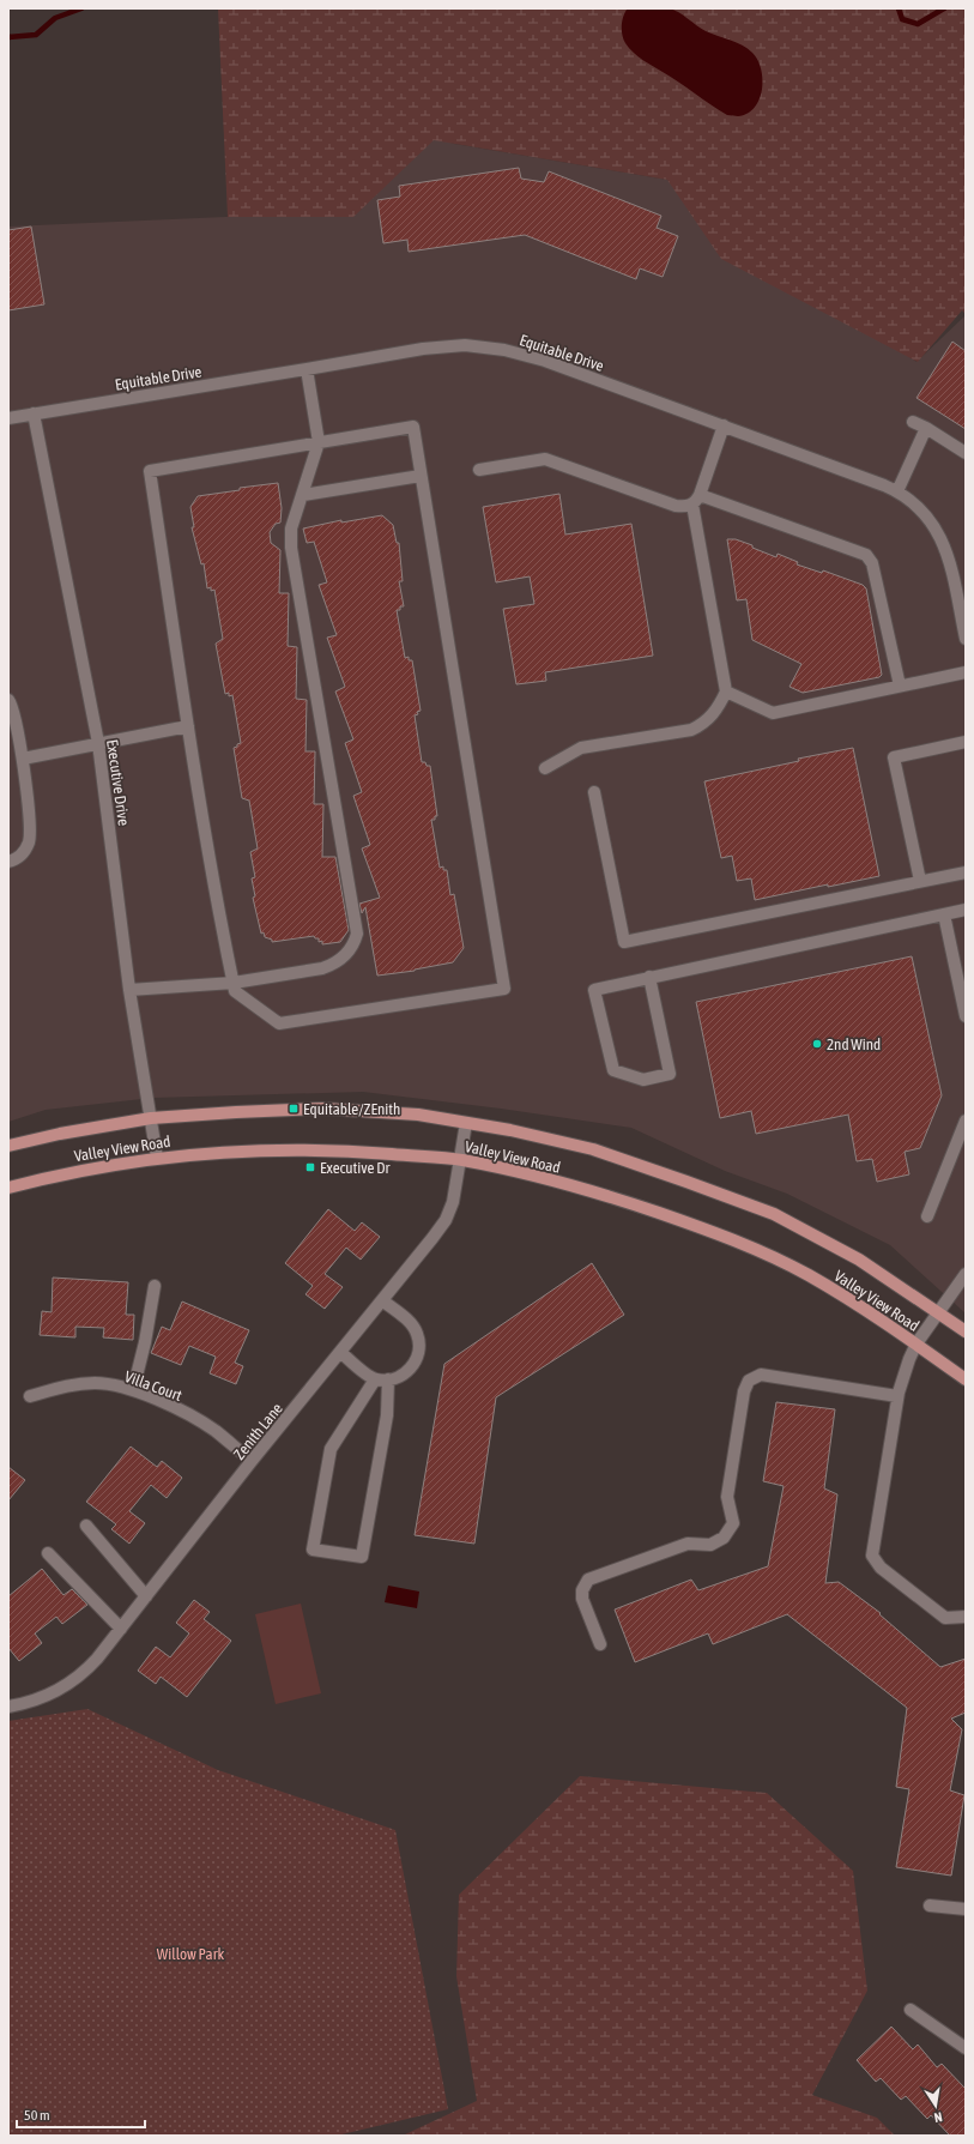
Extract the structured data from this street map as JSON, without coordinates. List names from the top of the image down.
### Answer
{
  "streets": {
    "main road": ["Valley View Road"],
    "street": [
      "Equitable Drive",
      "Executive Drive",
      "Villa Court",
      "Zenith Lane"
    ]
  },
  "crossings": [
    ["Equitable Drive", "Executive Drive"],
    ["Executive Drive", "Valley View Road"],
    ["Valley View Road", "Zenith Lane"],
    ["Villa Court", "Zenith Lane"]
  ],
  "parks": ["Willow Park"],
  "places": {
    "other": ["2nd Wind"],
    "transit": ["Equitable/ZEnith", "Executive Dr"]
  },
  "scale_bar": "50 m",
  "north": "bottom"
}
